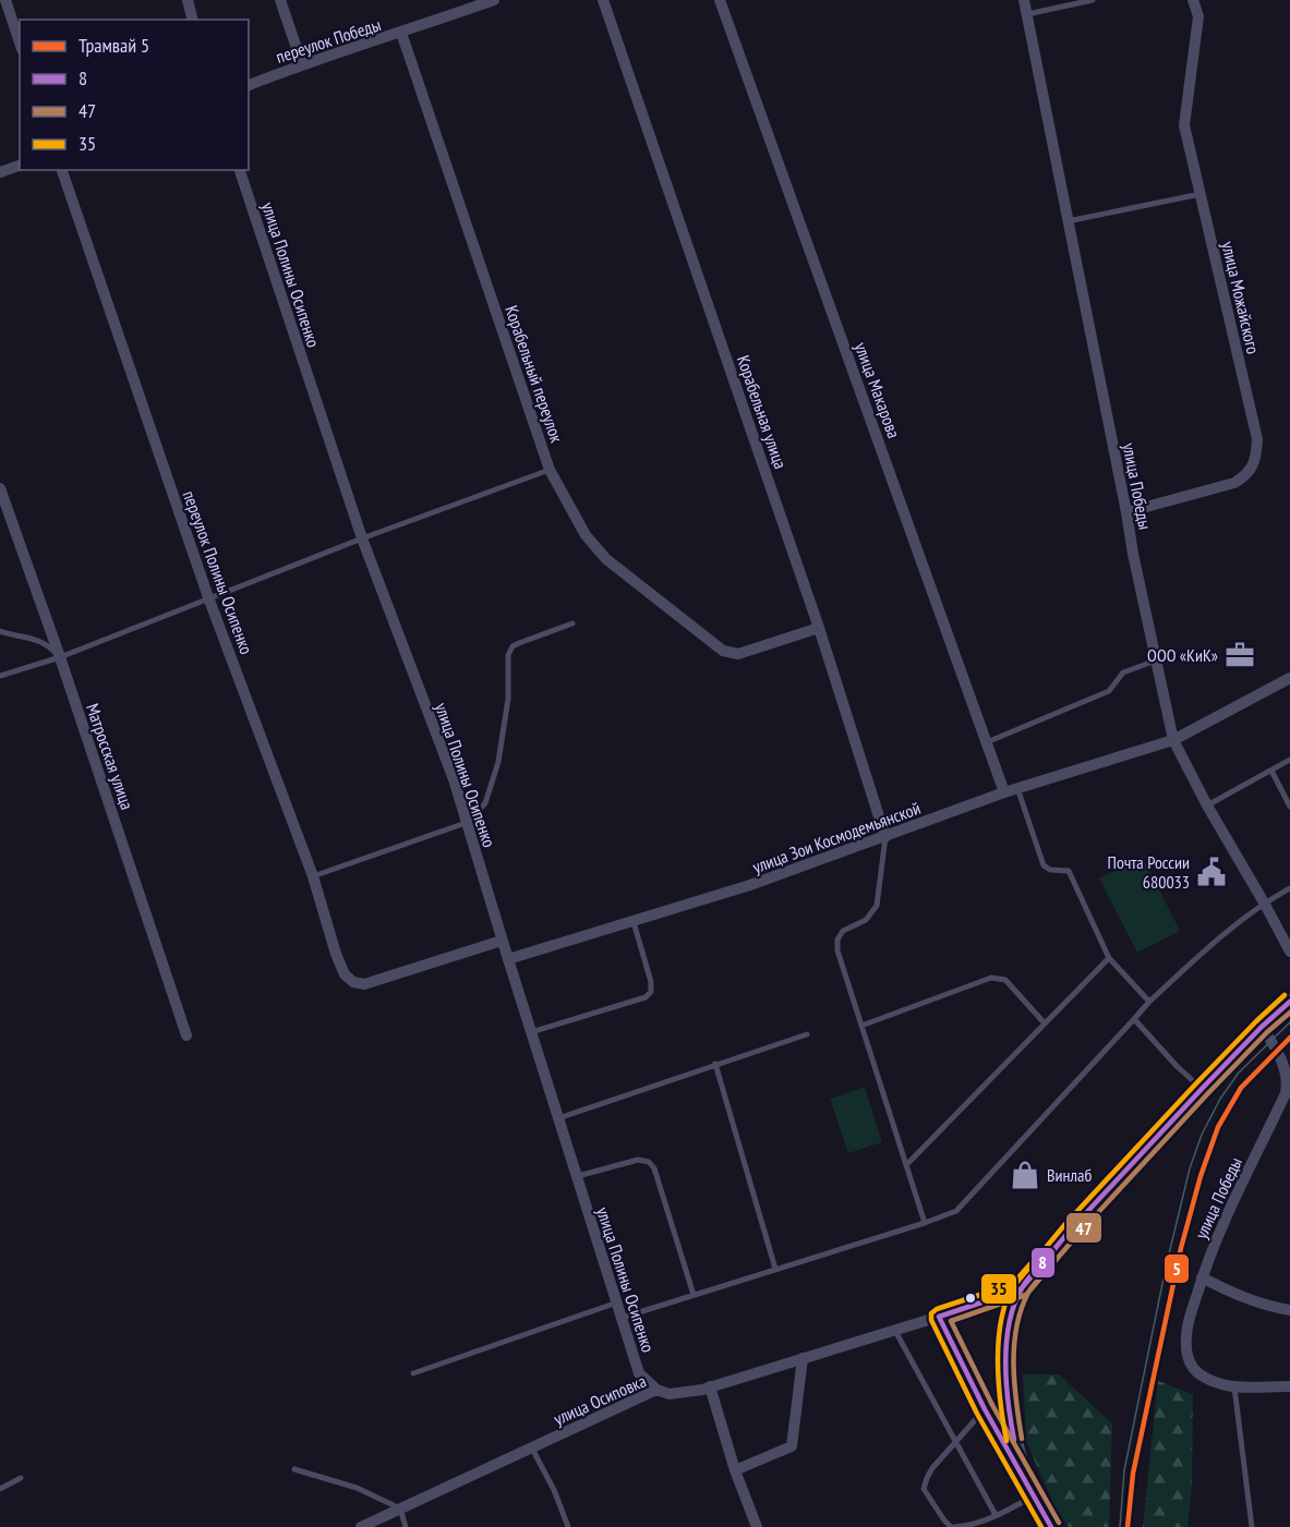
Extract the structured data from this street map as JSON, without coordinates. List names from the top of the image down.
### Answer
{
  "streets": {
    "street": [
      "переулок Победы",
      "улица Полины Осипенко",
      "улица Можайского",
      "Корабельный переулок",
      "улица Макарова",
      "Корабельная улица",
      "улица Победы",
      "переулок Полины Осипенко",
      "Матросская улица",
      "улица Зои Космодемьянской",
      "улица Осиповка"
    ]
  },
  "crossings": [
    ["переулок Победы", "Корабельный переулок"],
    ["улица Полины Осипенко", "переулок Полины Осипенко"],
    ["улица Полины Осипенко", "улица Зои Космодемьянской"],
    ["улица Полины Осипенко", "улица Осиповка"],
    ["улица Можайского", "улица Победы"],
    ["Корабельный переулок", "Корабельная улица"],
    ["улица Макарова", "улица Зои Космодемьянской"],
    ["Корабельная улица", "улица Зои Космодемьянской"],
    ["улица Победы", "улица Зои Космодемьянской"]
  ],
  "places": {
    "office": ["ООО «КиК»"],
    "public building": ["Почта России 680033"],
    "shop": ["Винлаб"]
  },
  "lines": [
    "transit line 35",
    "transit line 8",
    "transit line 47",
    "tram line 5"
  ],
  "legend": [
    "Трамвай 5",
    "8",
    "47",
    "35"
  ]
}
